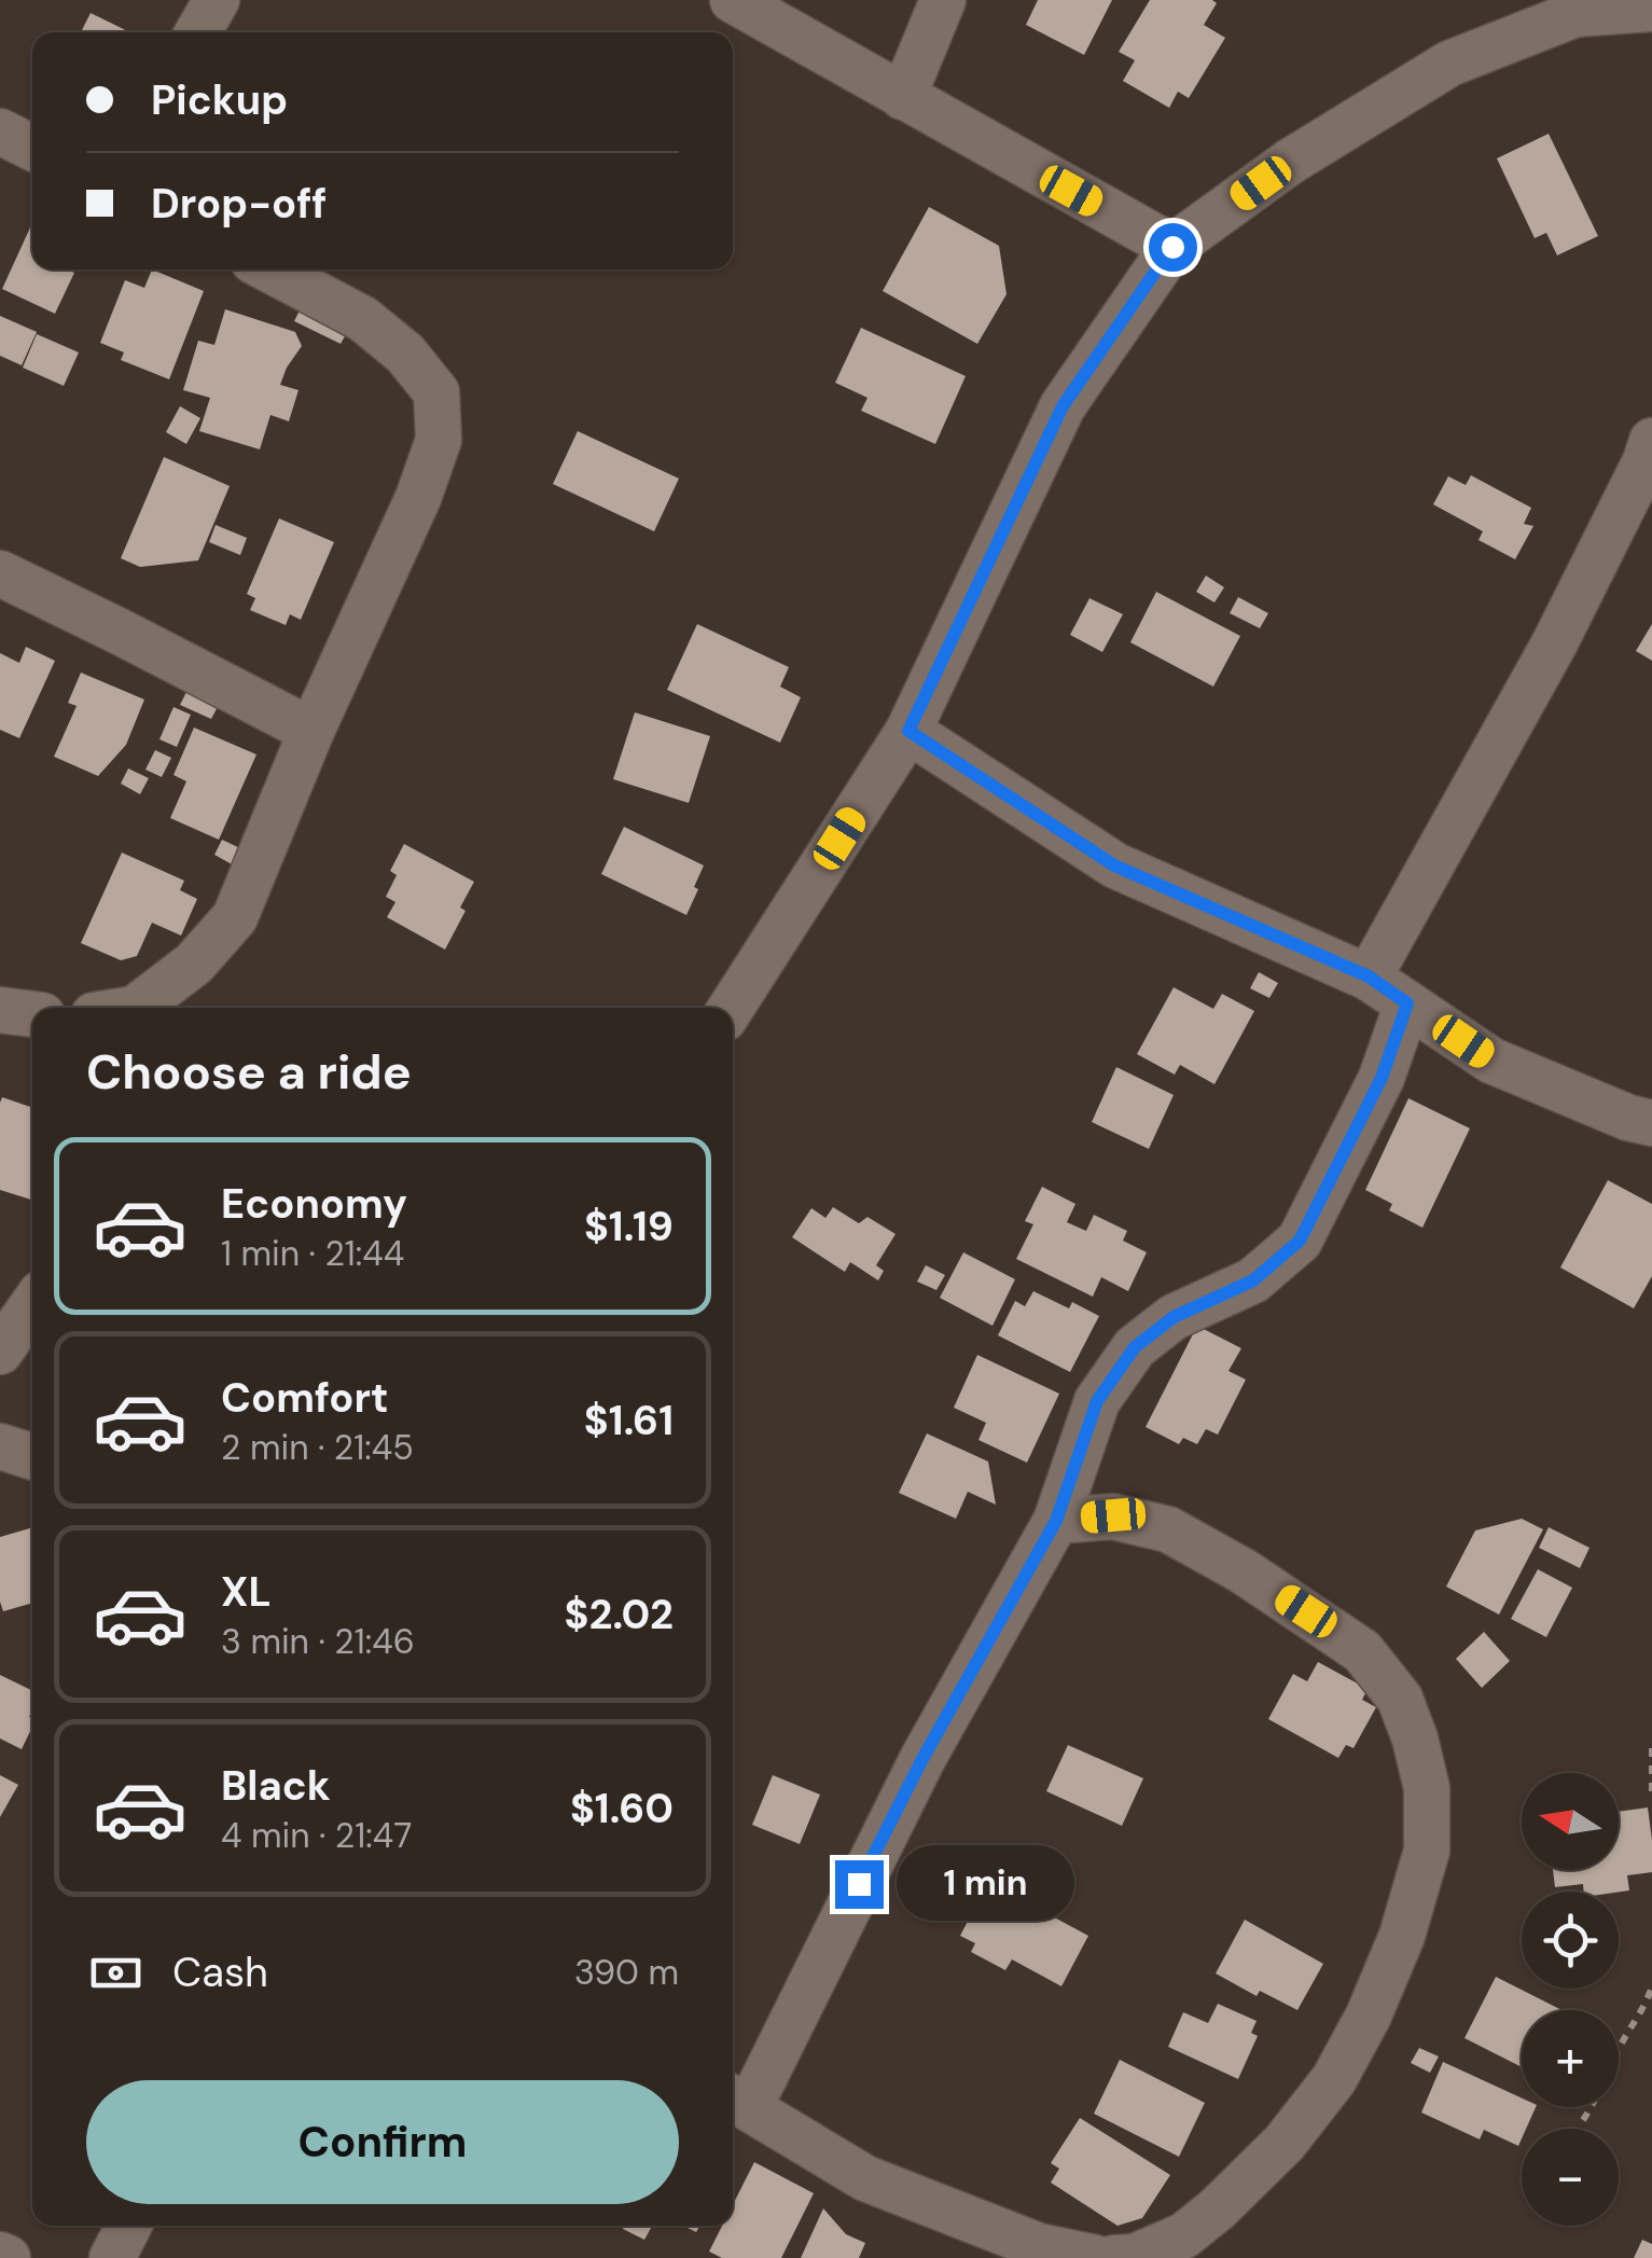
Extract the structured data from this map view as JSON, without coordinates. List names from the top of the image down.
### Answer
{
  "north": "left",
  "page": {
    "banner": ["Pickup", "Drop-off"],
    "heading": "Choose a ride",
    "list": [
      {
        "name": "Economy",
        "note": "1 min · 21:44",
        "value": "$1.19"
      },
      {
        "name": "Comfort",
        "note": "2 min · 21:45",
        "value": "$1.61"
      },
      {
        "name": "XL",
        "note": "3 min · 21:46",
        "value": "$2.02"
      },
      {
        "name": "Black",
        "note": "4 min · 21:47",
        "value": "$1.60"
      }
    ],
    "map_buttons": ["+", "−"],
    "bubble": "1 min",
    "pay": ["Cash", "390 m"],
    "buttons": "Confirm"
  }
}
